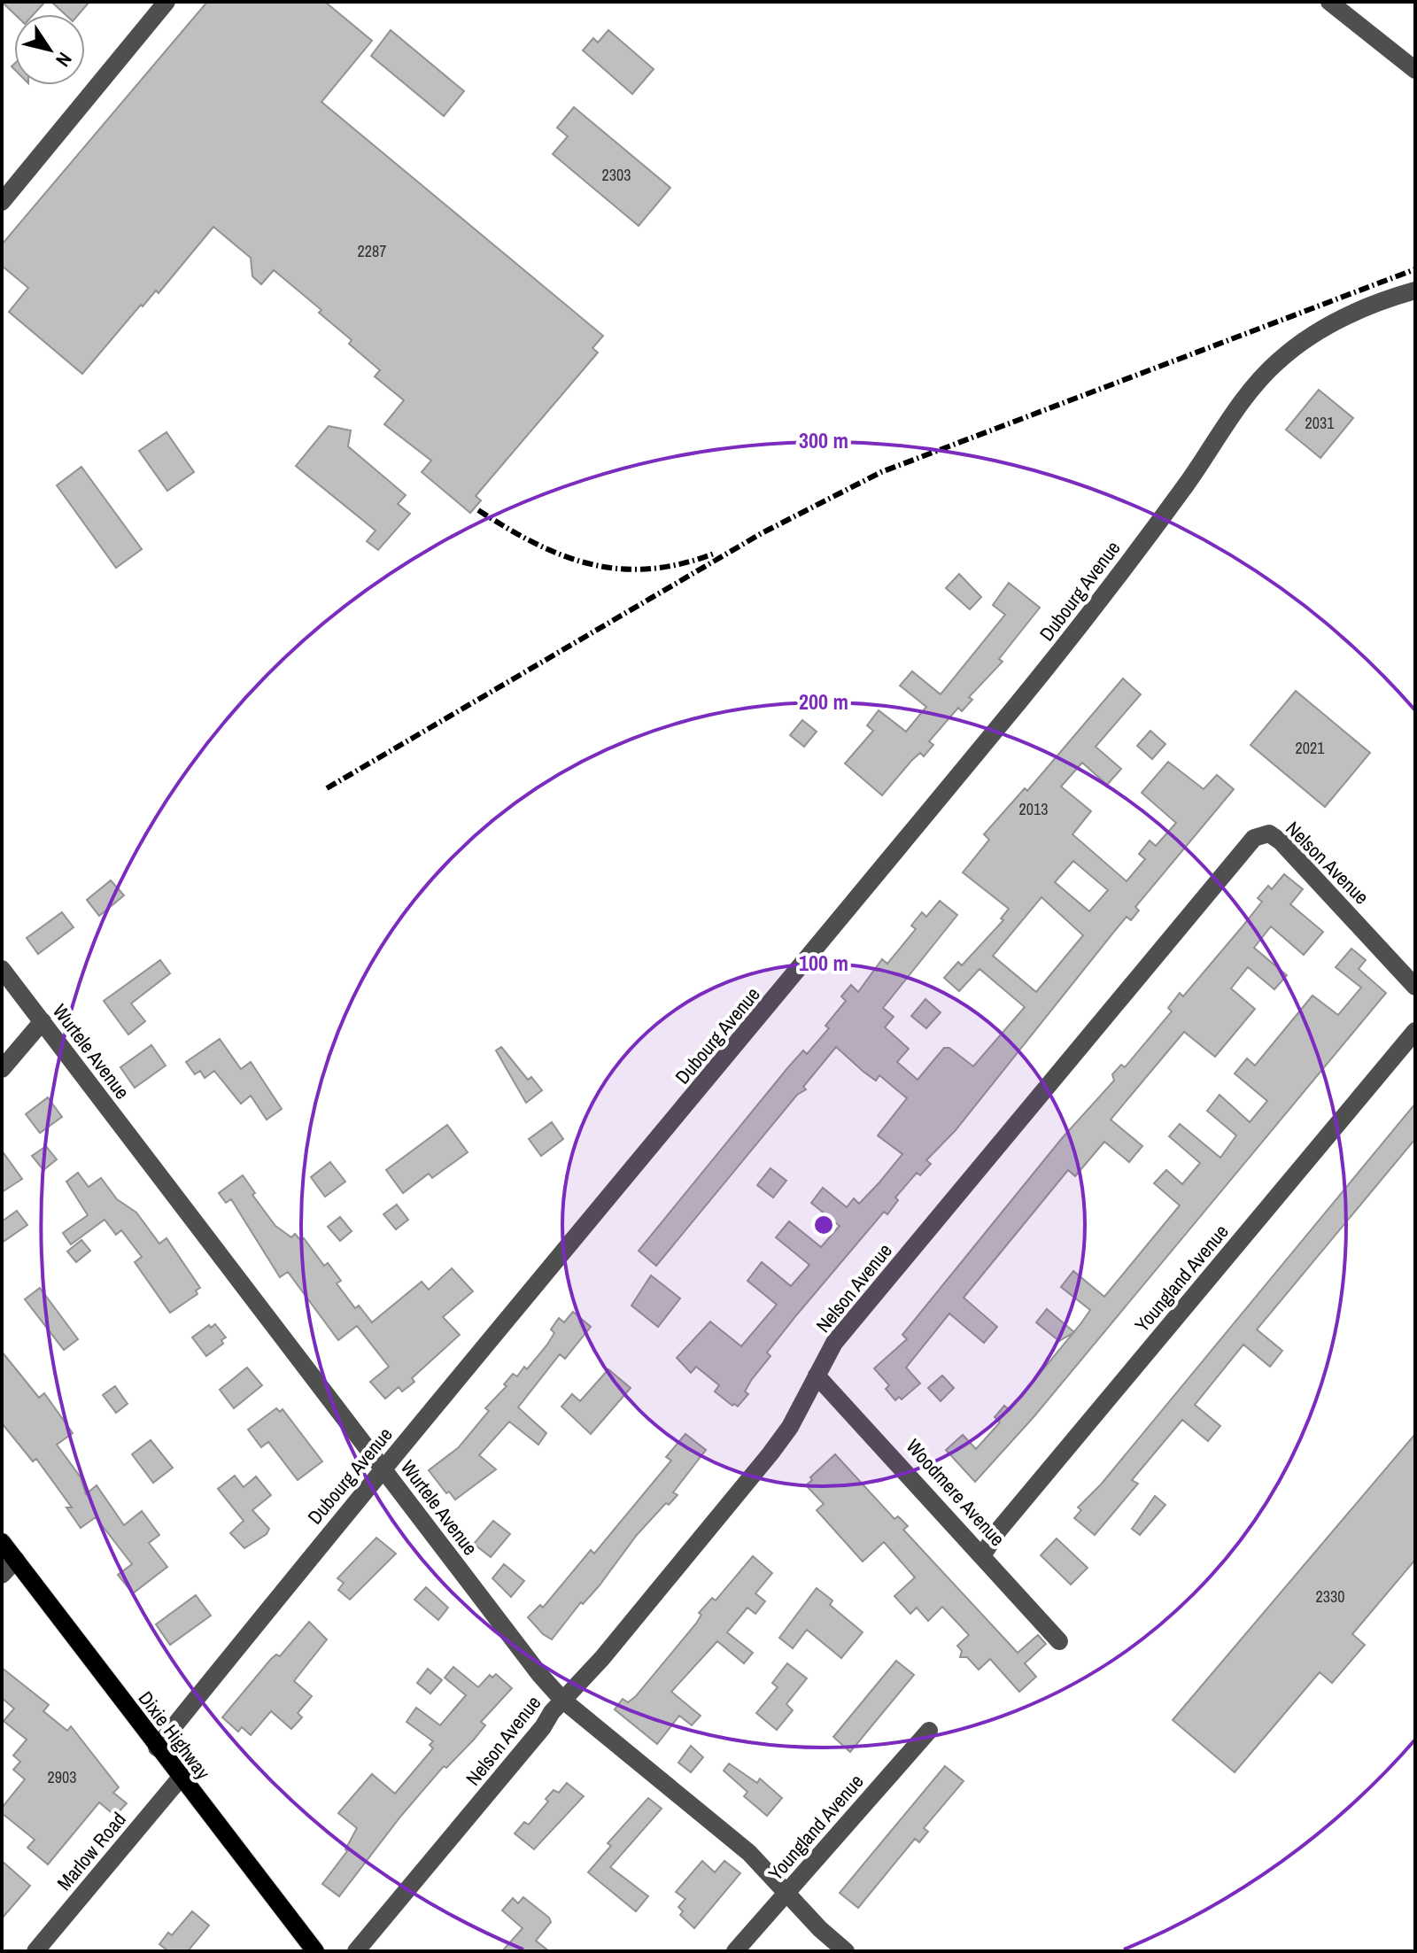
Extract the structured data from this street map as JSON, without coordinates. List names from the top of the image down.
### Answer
{
  "streets": {
    "main road": ["Dixie Highway"],
    "street": [
      "Dubourg Avenue",
      "Nelson Avenue",
      "Wurtele Avenue",
      "Youngland Avenue",
      "Woodmere Avenue",
      "Marlow Road"
    ]
  },
  "crossings": [
    ["Dubourg Avenue", "Wurtele Avenue"],
    ["Dubourg Avenue", "Dixie Highway"],
    ["Nelson Avenue", "Wurtele Avenue"],
    ["Nelson Avenue", "Woodmere Avenue"],
    ["Wurtele Avenue", "Youngland Avenue"],
    ["Youngland Avenue", "Woodmere Avenue"],
    ["Dixie Highway", "Marlow Road"]
  ],
  "house_numbers": [
    "2303",
    "2287",
    "2031",
    "2021",
    "2013",
    "2330",
    "2903"
  ],
  "north": "bottom right",
  "rings": ["300 m", "200 m", "100 m"]
}
